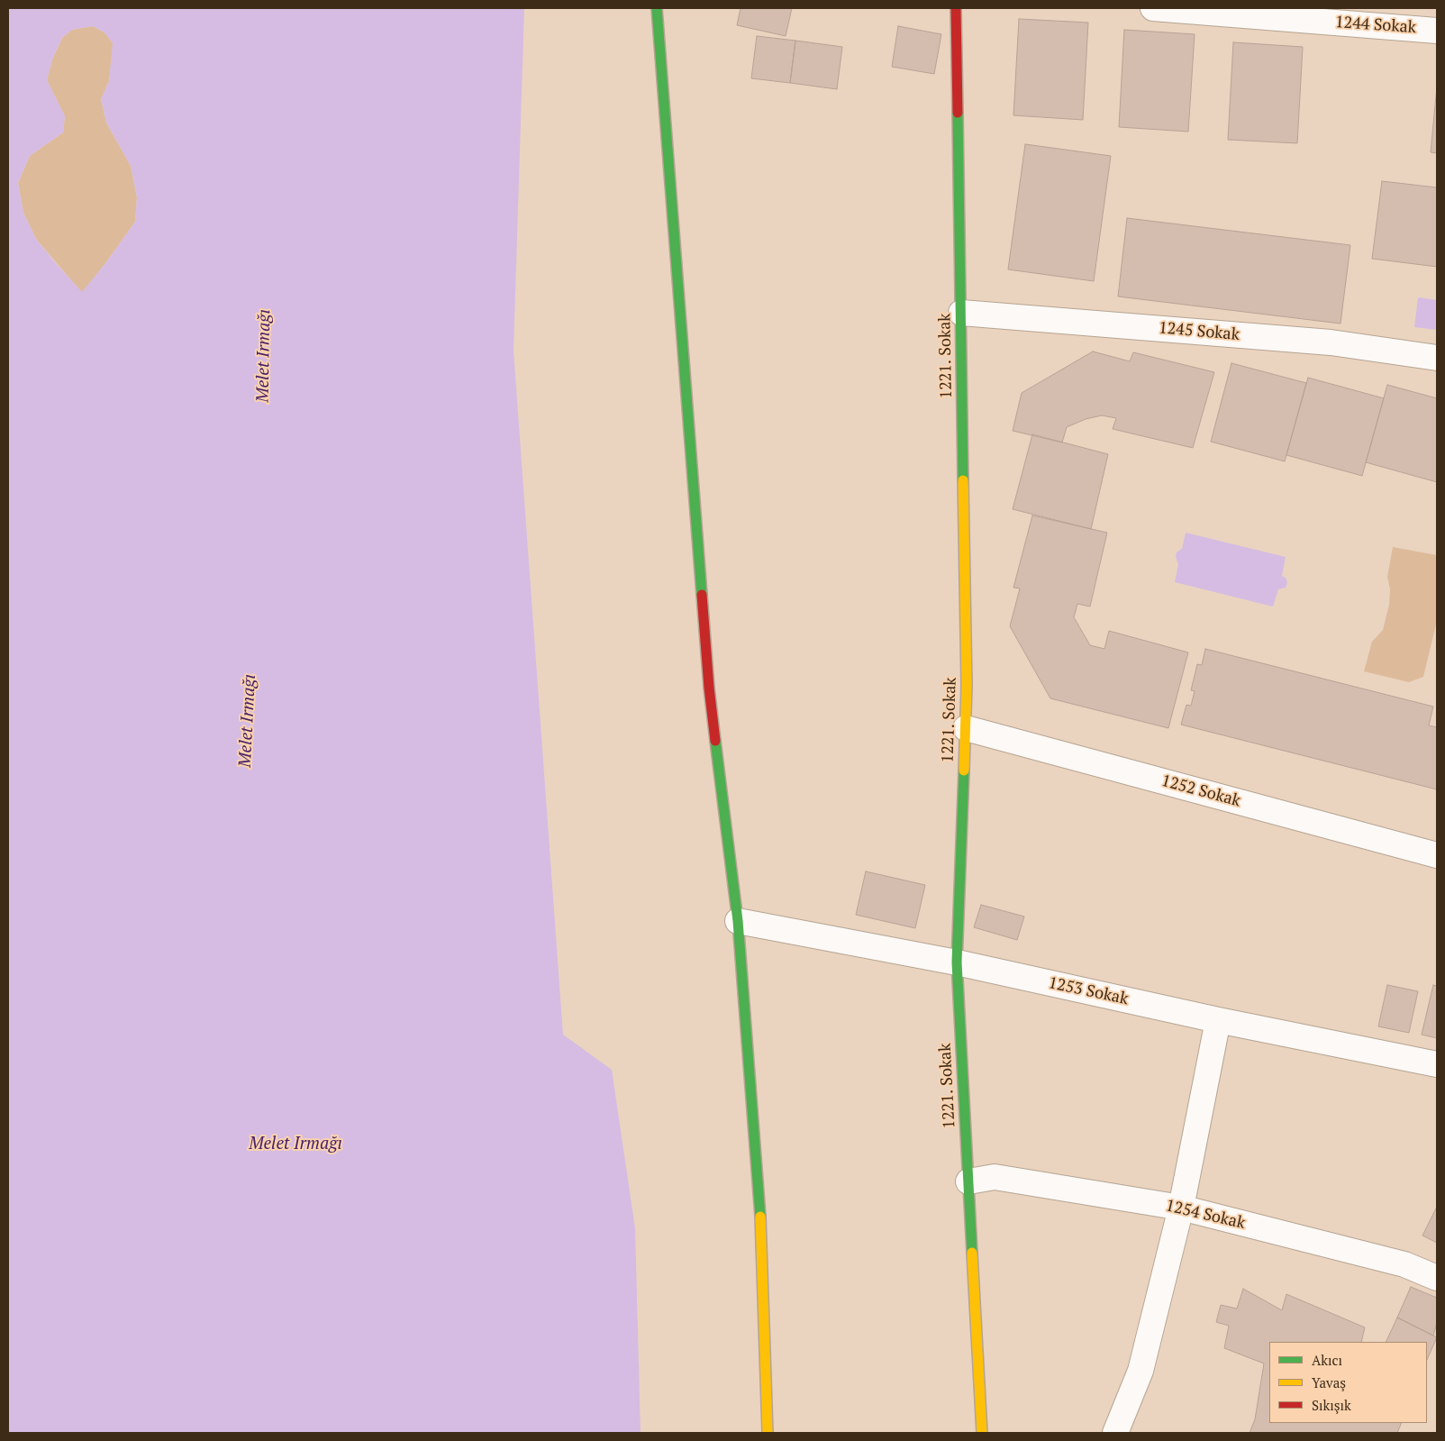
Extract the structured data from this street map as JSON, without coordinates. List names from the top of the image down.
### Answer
{
  "streets": {
    "street": [
      "1244 Sokak",
      "1245 Sokak",
      "1221. Sokak",
      "1252 Sokak",
      "1253 Sokak",
      "1254 Sokak"
    ]
  },
  "crossings": [
    ["1245 Sokak", "1221. Sokak"],
    ["1221. Sokak", "1252 Sokak"],
    ["1221. Sokak", "1253 Sokak"],
    ["1221. Sokak", "1254 Sokak"]
  ],
  "water": ["Melet Irmağı"],
  "legend": ["Akıcı", "Yavaş", "Sıkışık"]
}
